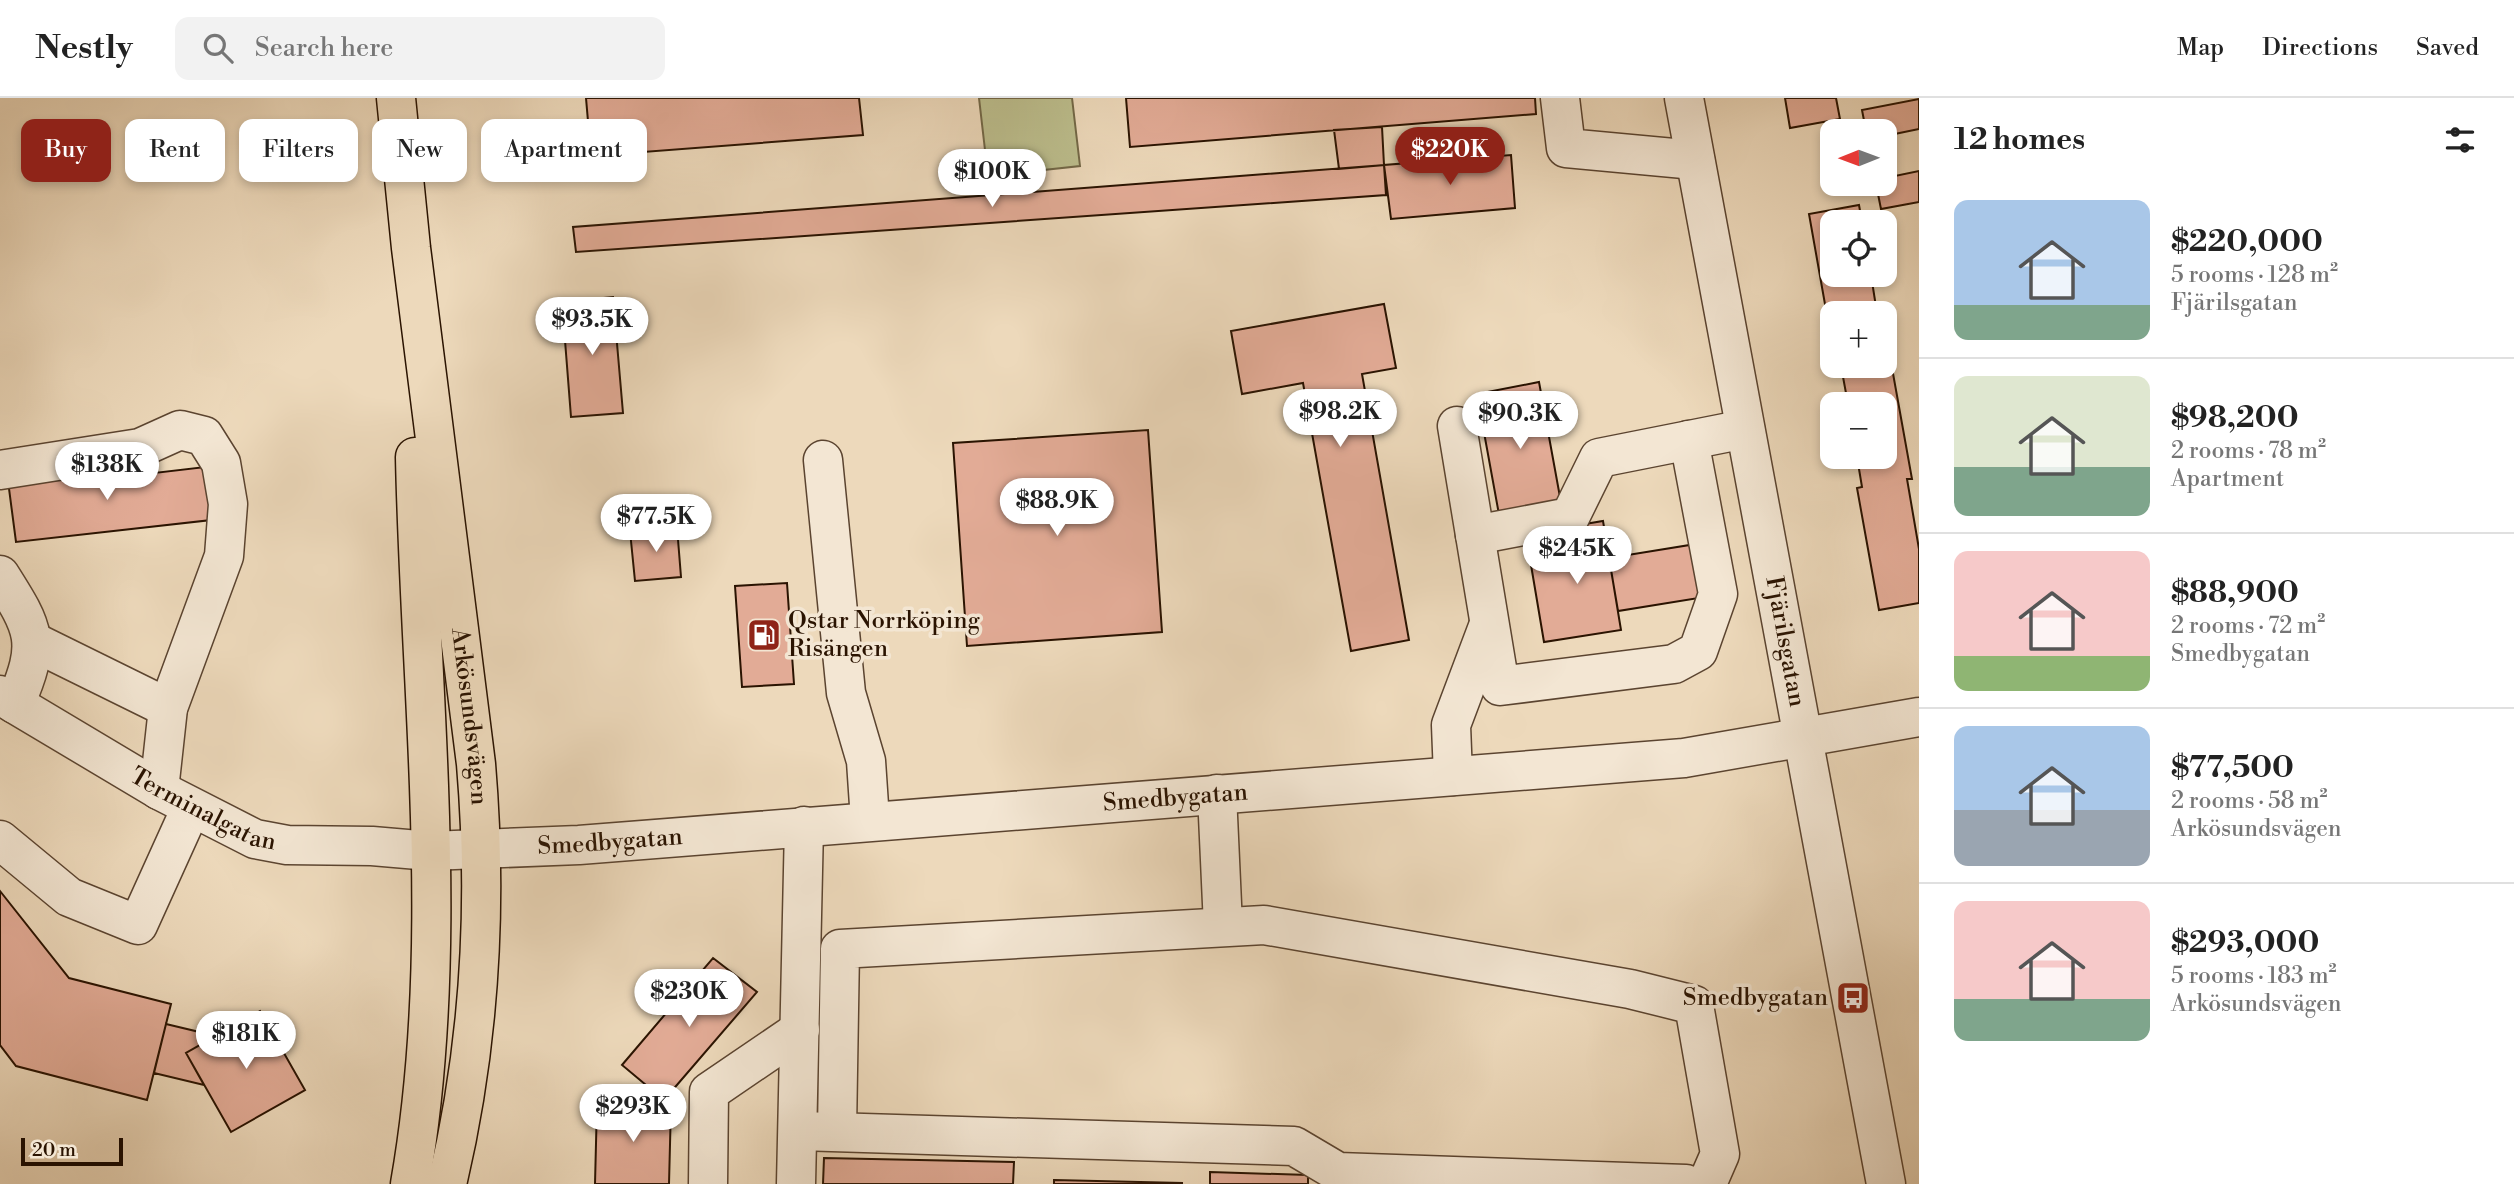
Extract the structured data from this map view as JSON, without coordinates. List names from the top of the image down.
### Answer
{
  "streets": {
    "main road": ["Arkösundsvägen"],
    "street": ["Fjärilsgatan", "Smedbygatan", "Terminalgatan"]
  },
  "crossings": [
    ["Fjärilsgatan", "Smedbygatan"],
    ["Arkösundsvägen", "Smedbygatan"],
    ["Arkösundsvägen", "Terminalgatan"],
    ["Smedbygatan", "Terminalgatan"]
  ],
  "places": {
    "fuel station": ["Qstar Norrköping Risängen"],
    "bus stop": ["Smedbygatan"]
  },
  "scale_bar": "20 m",
  "north": "left",
  "page": {
    "header": "Nestly",
    "search": "Search here",
    "nav": ["Map", "Directions", "Saved"],
    "heading": "12 homes",
    "map_buttons": ["+", "−"],
    "chip": [
      "Buy",
      "Rent",
      "Filters",
      "New",
      "Apartment"
    ],
    "price": [
      "$220K",
      "$100K",
      "$93.5K",
      "$98.2K",
      "$90.3K",
      "$138K",
      "$88.9K",
      "$77.5K",
      "$245K",
      "$230K",
      "$181K",
      "$293K"
    ],
    "list": [
      {
        "name": "$220,000",
        "note": "5 rooms · 128 m² · Fjärilsgatan"
      },
      {
        "name": "$98,200",
        "note": "2 rooms · 78 m² · Apartment"
      },
      {
        "name": "$88,900",
        "note": "2 rooms · 72 m² · Smedbygatan"
      },
      {
        "name": "$77,500",
        "note": "2 rooms · 58 m² · Arkösundsvägen"
      },
      {
        "name": "$293,000",
        "note": "5 rooms · 183 m² · Arkösundsvägen"
      }
    ],
    "scale": "20 m"
  }
}
